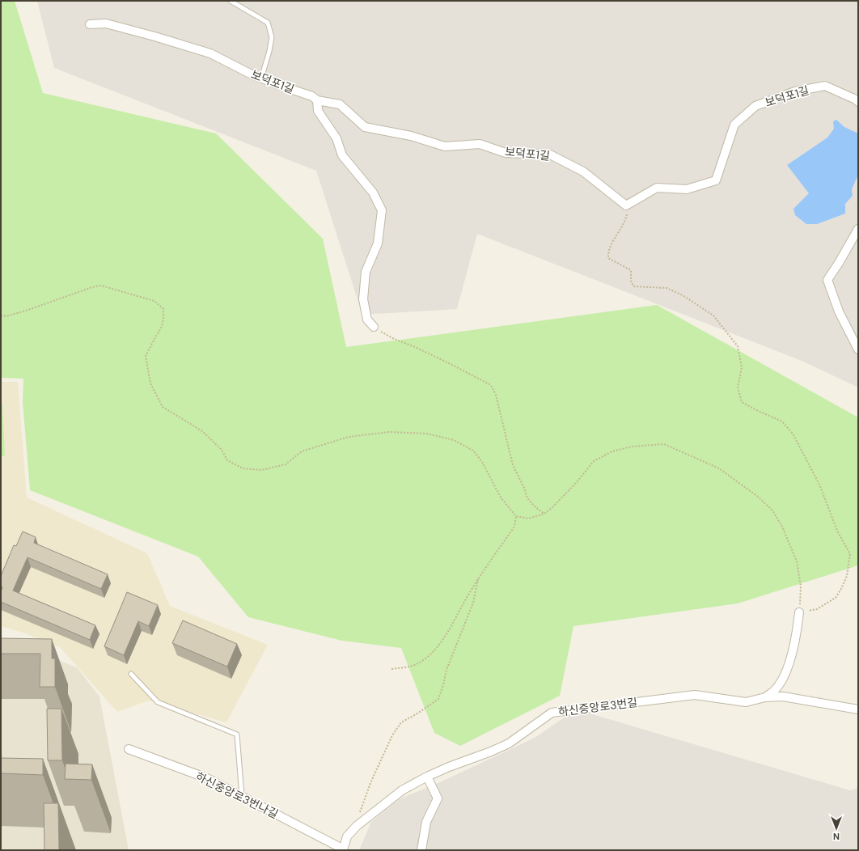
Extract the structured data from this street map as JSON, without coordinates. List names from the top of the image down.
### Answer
{
  "streets": {
    "street": ["보덕포1길", "하신중앙로3번길", "하신중앙로3번나길"]
  },
  "crossings": [
    ["하신중앙로3번길", "하신중앙로3번나길"]
  ],
  "north": "bottom"
}
